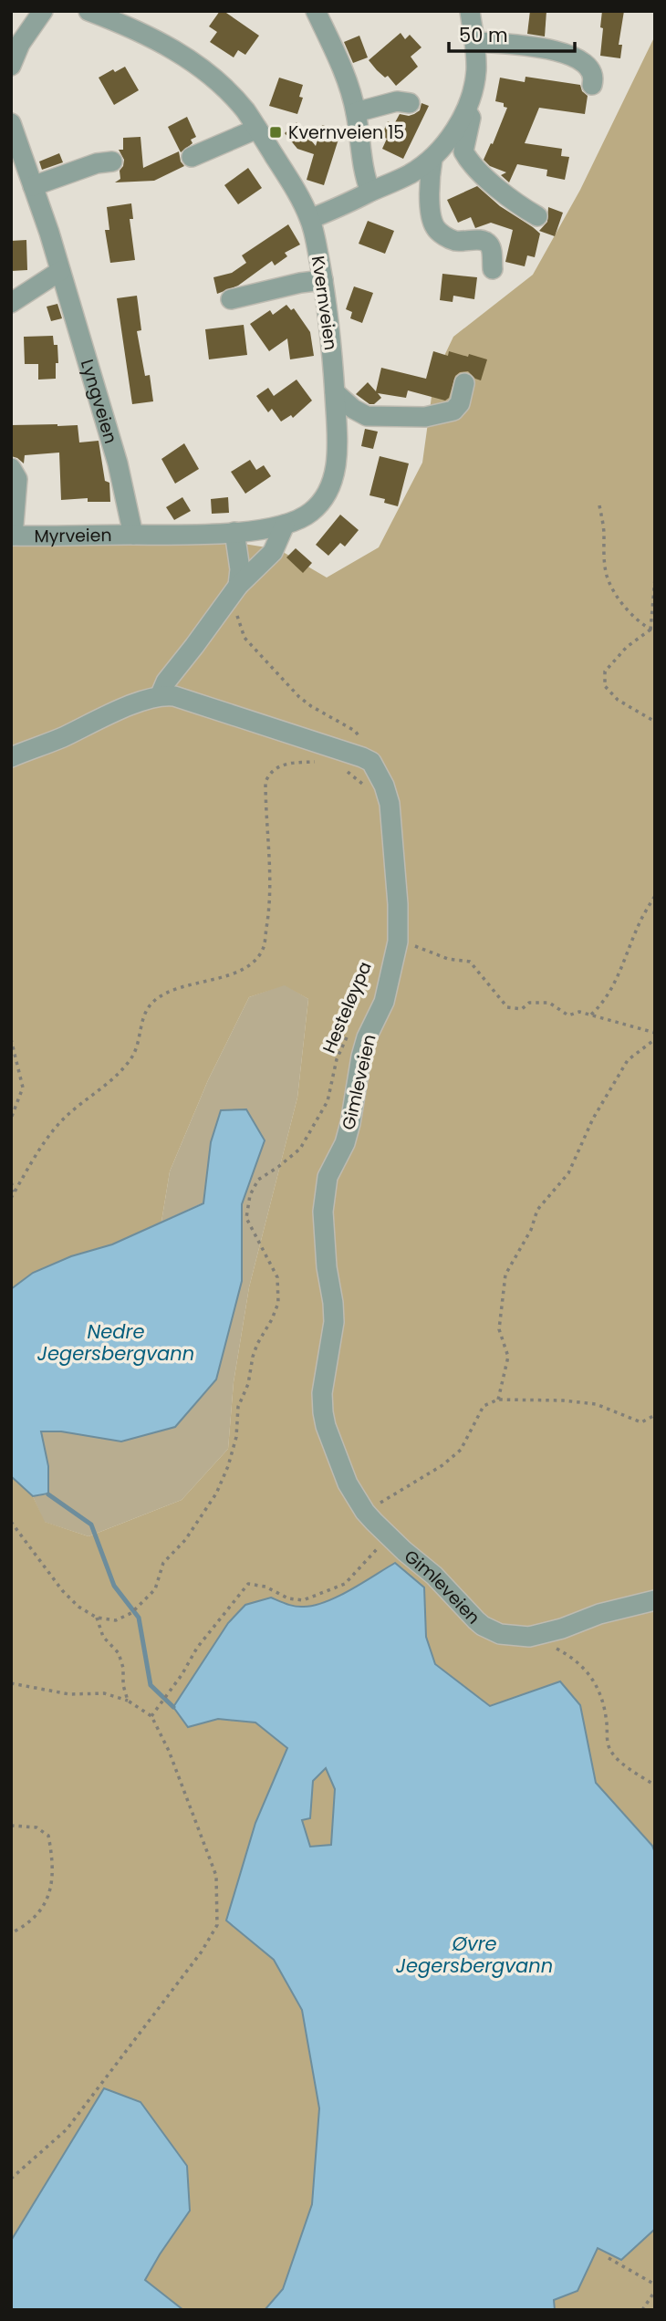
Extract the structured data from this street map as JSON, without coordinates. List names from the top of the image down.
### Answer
{
  "streets": {
    "street": [
      "Kvernveien",
      "Lyngveien",
      "Myrveien",
      "Gimleveien"
    ],
    "path": ["Hesteløypa"]
  },
  "crossings": [
    ["Kvernveien", "Lyngveien"],
    ["Kvernveien", "Myrveien"],
    ["Lyngveien", "Myrveien"]
  ],
  "water": ["Nedre Jegersbergvann", "Øvre Jegersbergvann"],
  "places": {
    "transit": ["Kvernveien 15"]
  },
  "scale_bar": "50 m"
}
